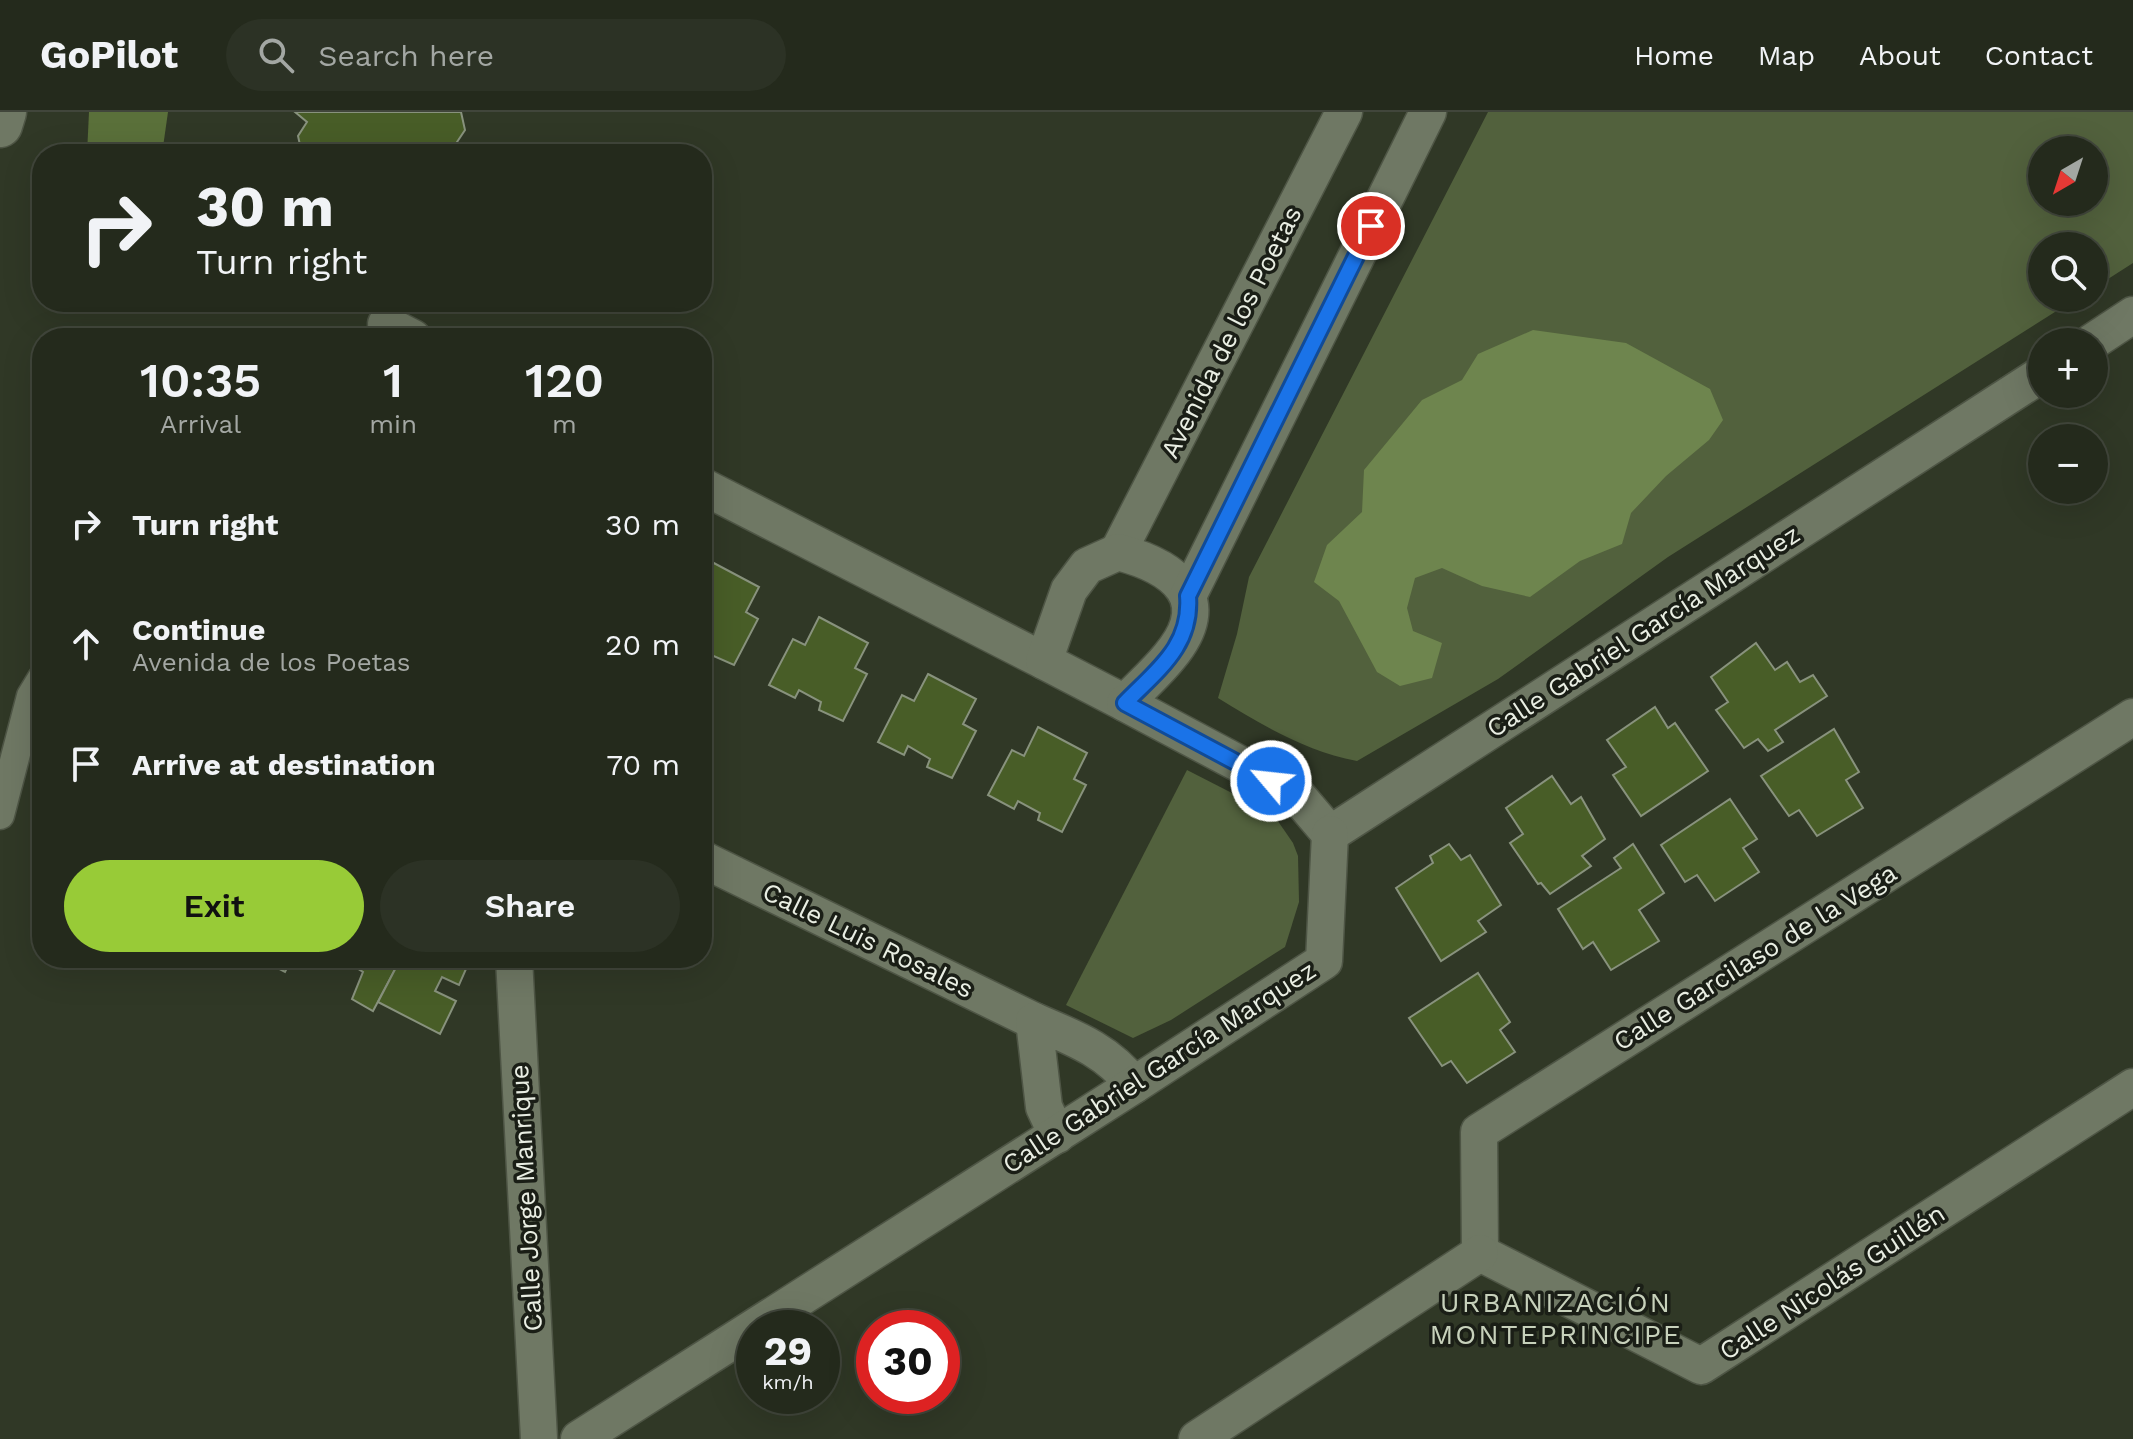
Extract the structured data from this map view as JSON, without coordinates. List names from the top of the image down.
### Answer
{
  "streets": {
    "street": [
      "Avenida de los Poetas",
      "Calle Gabriel García Marquez",
      "Calle Luis Rosales",
      "Calle Garcilaso de la Vega",
      "Calle Jorge Manrique",
      "Calle Nicolás Guillén"
    ]
  },
  "crossings": [
    ["Calle Gabriel García Marquez", "Calle Luis Rosales"],
    ["Calle Garcilaso de la Vega", "Calle Nicolás Guillén"]
  ],
  "districts": ["URBANIZACIÓN MONTEPRINCIPE"],
  "north": "bottom left",
  "page": {
    "header": "GoPilot",
    "search": "Search here",
    "nav": [
      "Home",
      "Map",
      "About",
      "Contact"
    ],
    "map_buttons": ["+", "−"],
    "turn": ["30 m", "Turn right"],
    "eta": [
      "10:35",
      "Arrival",
      "1",
      "min",
      "120",
      "m"
    ],
    "list": [
      {
        "name": "Turn right",
        "value": "30 m"
      },
      {
        "name": "Continue",
        "note": "Avenida de los Poetas",
        "value": "20 m"
      },
      {
        "name": "Arrive at destination",
        "value": "70 m"
      }
    ],
    "buttons": ["Exit", "Share"],
    "speed": "29 km/h",
    "limit": "30"
  }
}
